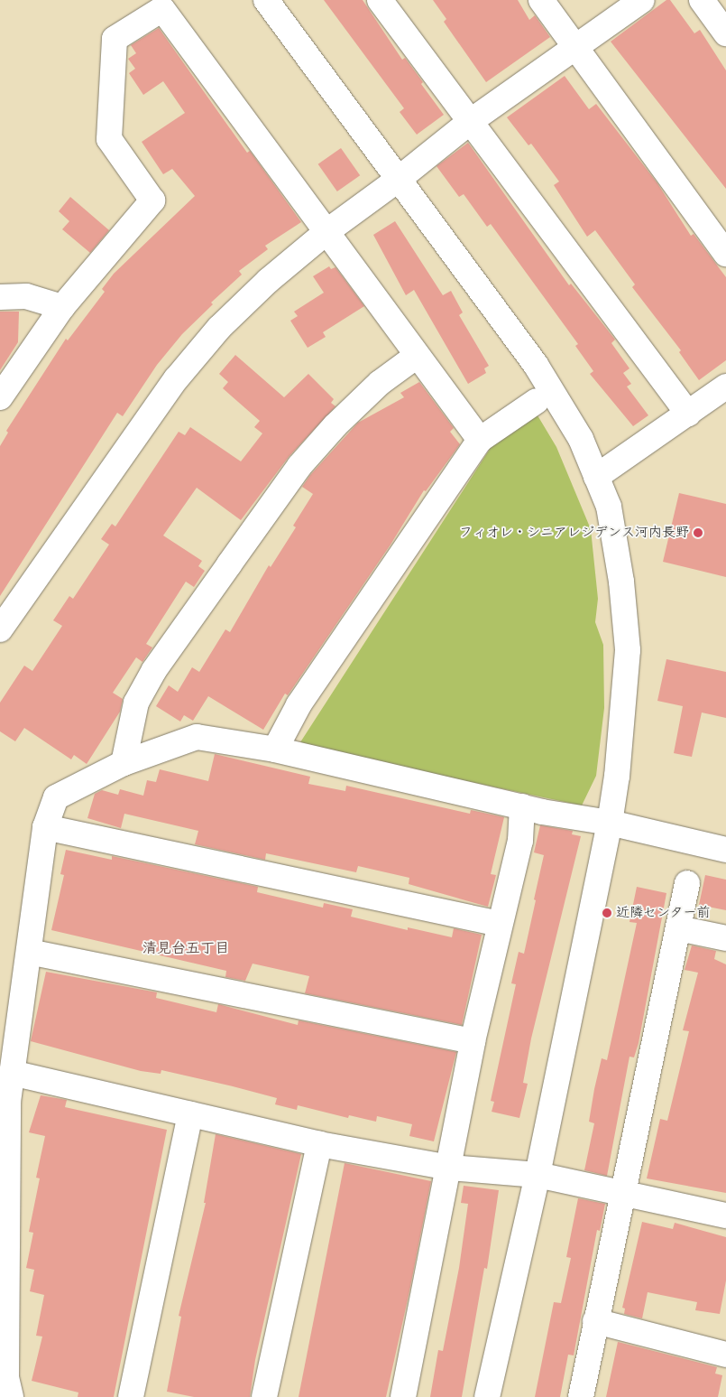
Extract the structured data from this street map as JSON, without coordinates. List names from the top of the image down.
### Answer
{
  "districts": ["清見台五丁目"],
  "places": ["フィオレ・シニアレジデンス河内長野", "近隣センター前"]
}
